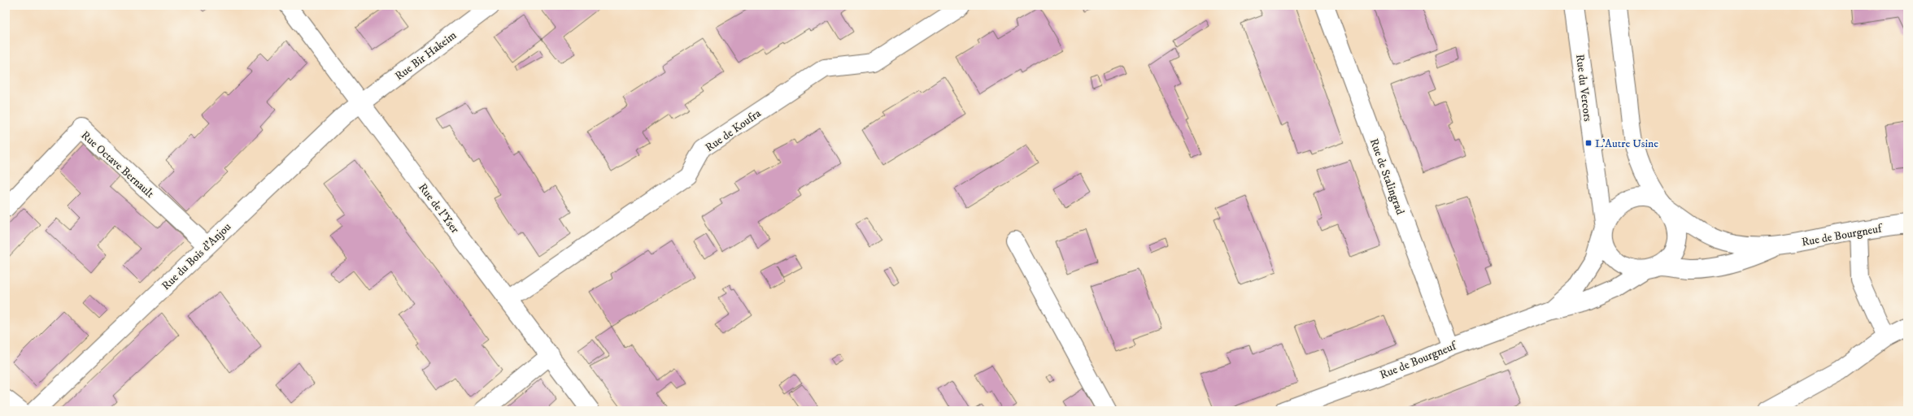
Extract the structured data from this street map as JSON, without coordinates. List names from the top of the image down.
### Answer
{
  "streets": {
    "street": [
      "Rue Bir Hakeim",
      "Rue du Vercors",
      "Rue de Koufra",
      "Rue Octave Bernault",
      "Rue de Stalingrad",
      "Rue de l’Yser",
      "Rue de Bourgneuf",
      "Rue du Bois d’Anjou"
    ]
  },
  "crossings": [
    ["Rue Bir Hakeim", "Rue de l’Yser"],
    ["Rue Bir Hakeim", "Rue du Bois d’Anjou"],
    ["Rue du Vercors", "Rue de Bourgneuf"],
    ["Rue de Koufra", "Rue de l’Yser"],
    ["Rue Octave Bernault", "Rue du Bois d’Anjou"],
    ["Rue de Stalingrad", "Rue de Bourgneuf"],
    ["Rue de l’Yser", "Rue du Bois d’Anjou"]
  ],
  "places": {
    "transit": ["L'Autre Usine"]
  }
}
